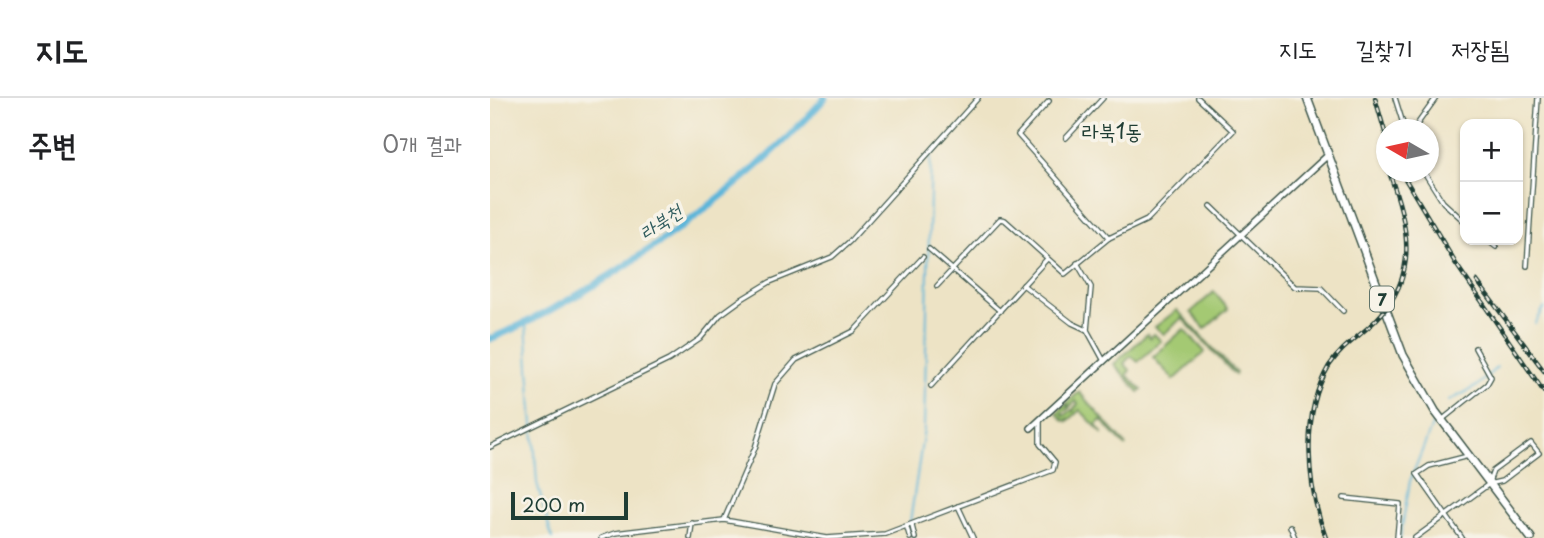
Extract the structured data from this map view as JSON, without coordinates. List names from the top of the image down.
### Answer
{
  "streets": {
    "highway": ["7"]
  },
  "districts": ["라북1동"],
  "water": ["라북천"],
  "scale_bar": "200 m",
  "north": "left",
  "page": {
    "header": "지도",
    "nav": ["지도", "길찾기", "저장됨"],
    "heading": ["주변", "0개 결과"],
    "map_buttons": ["+", "−"],
    "scale": "200 m"
  }
}
